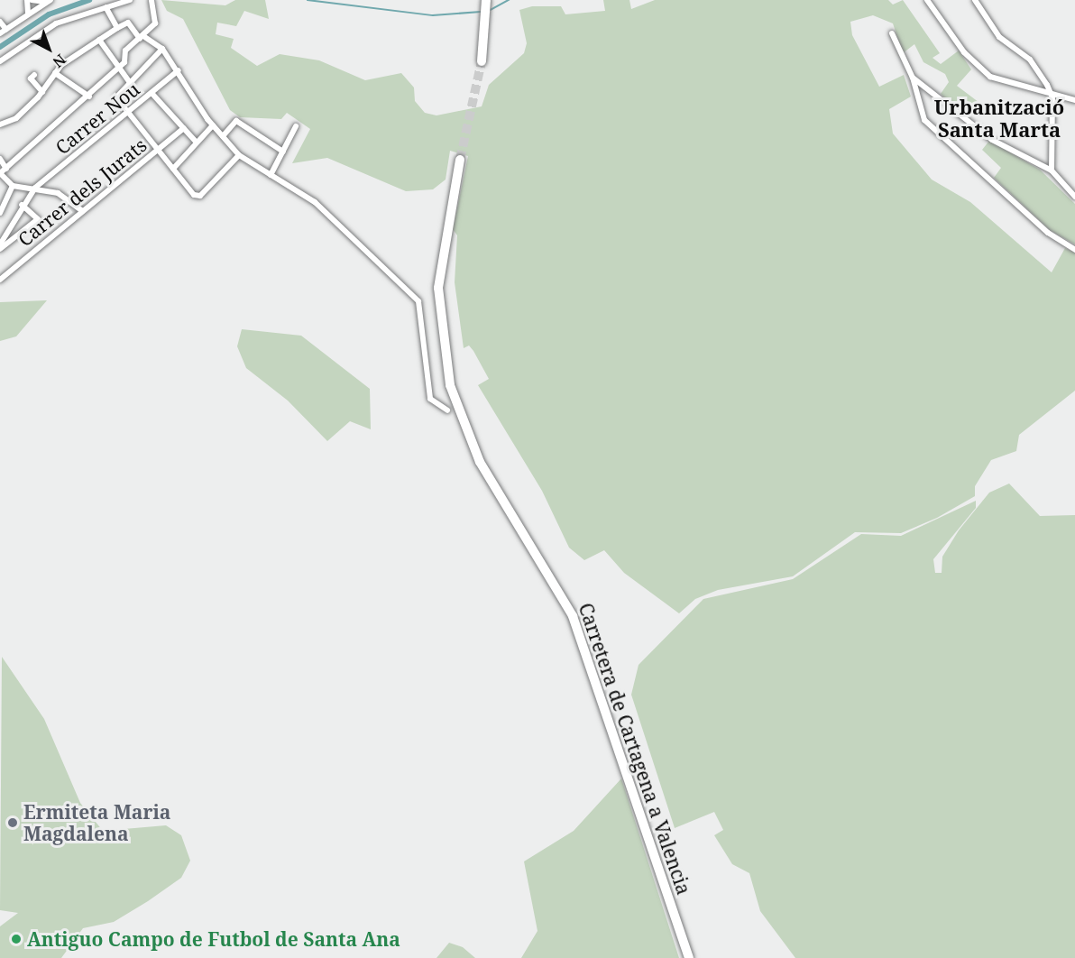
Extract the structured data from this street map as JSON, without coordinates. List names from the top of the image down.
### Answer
{
  "streets": {
    "highway": ["Carretera de Cartagena a Valencia"],
    "street": ["Carrer Nou", "Carrer dels Jurats"]
  },
  "districts": ["Urbanització Santa Marta"],
  "places": ["Ermiteta Maria Magdalena", "Antiguo Campo de Futbol de Santa Ana"],
  "north": "bottom right"
}
